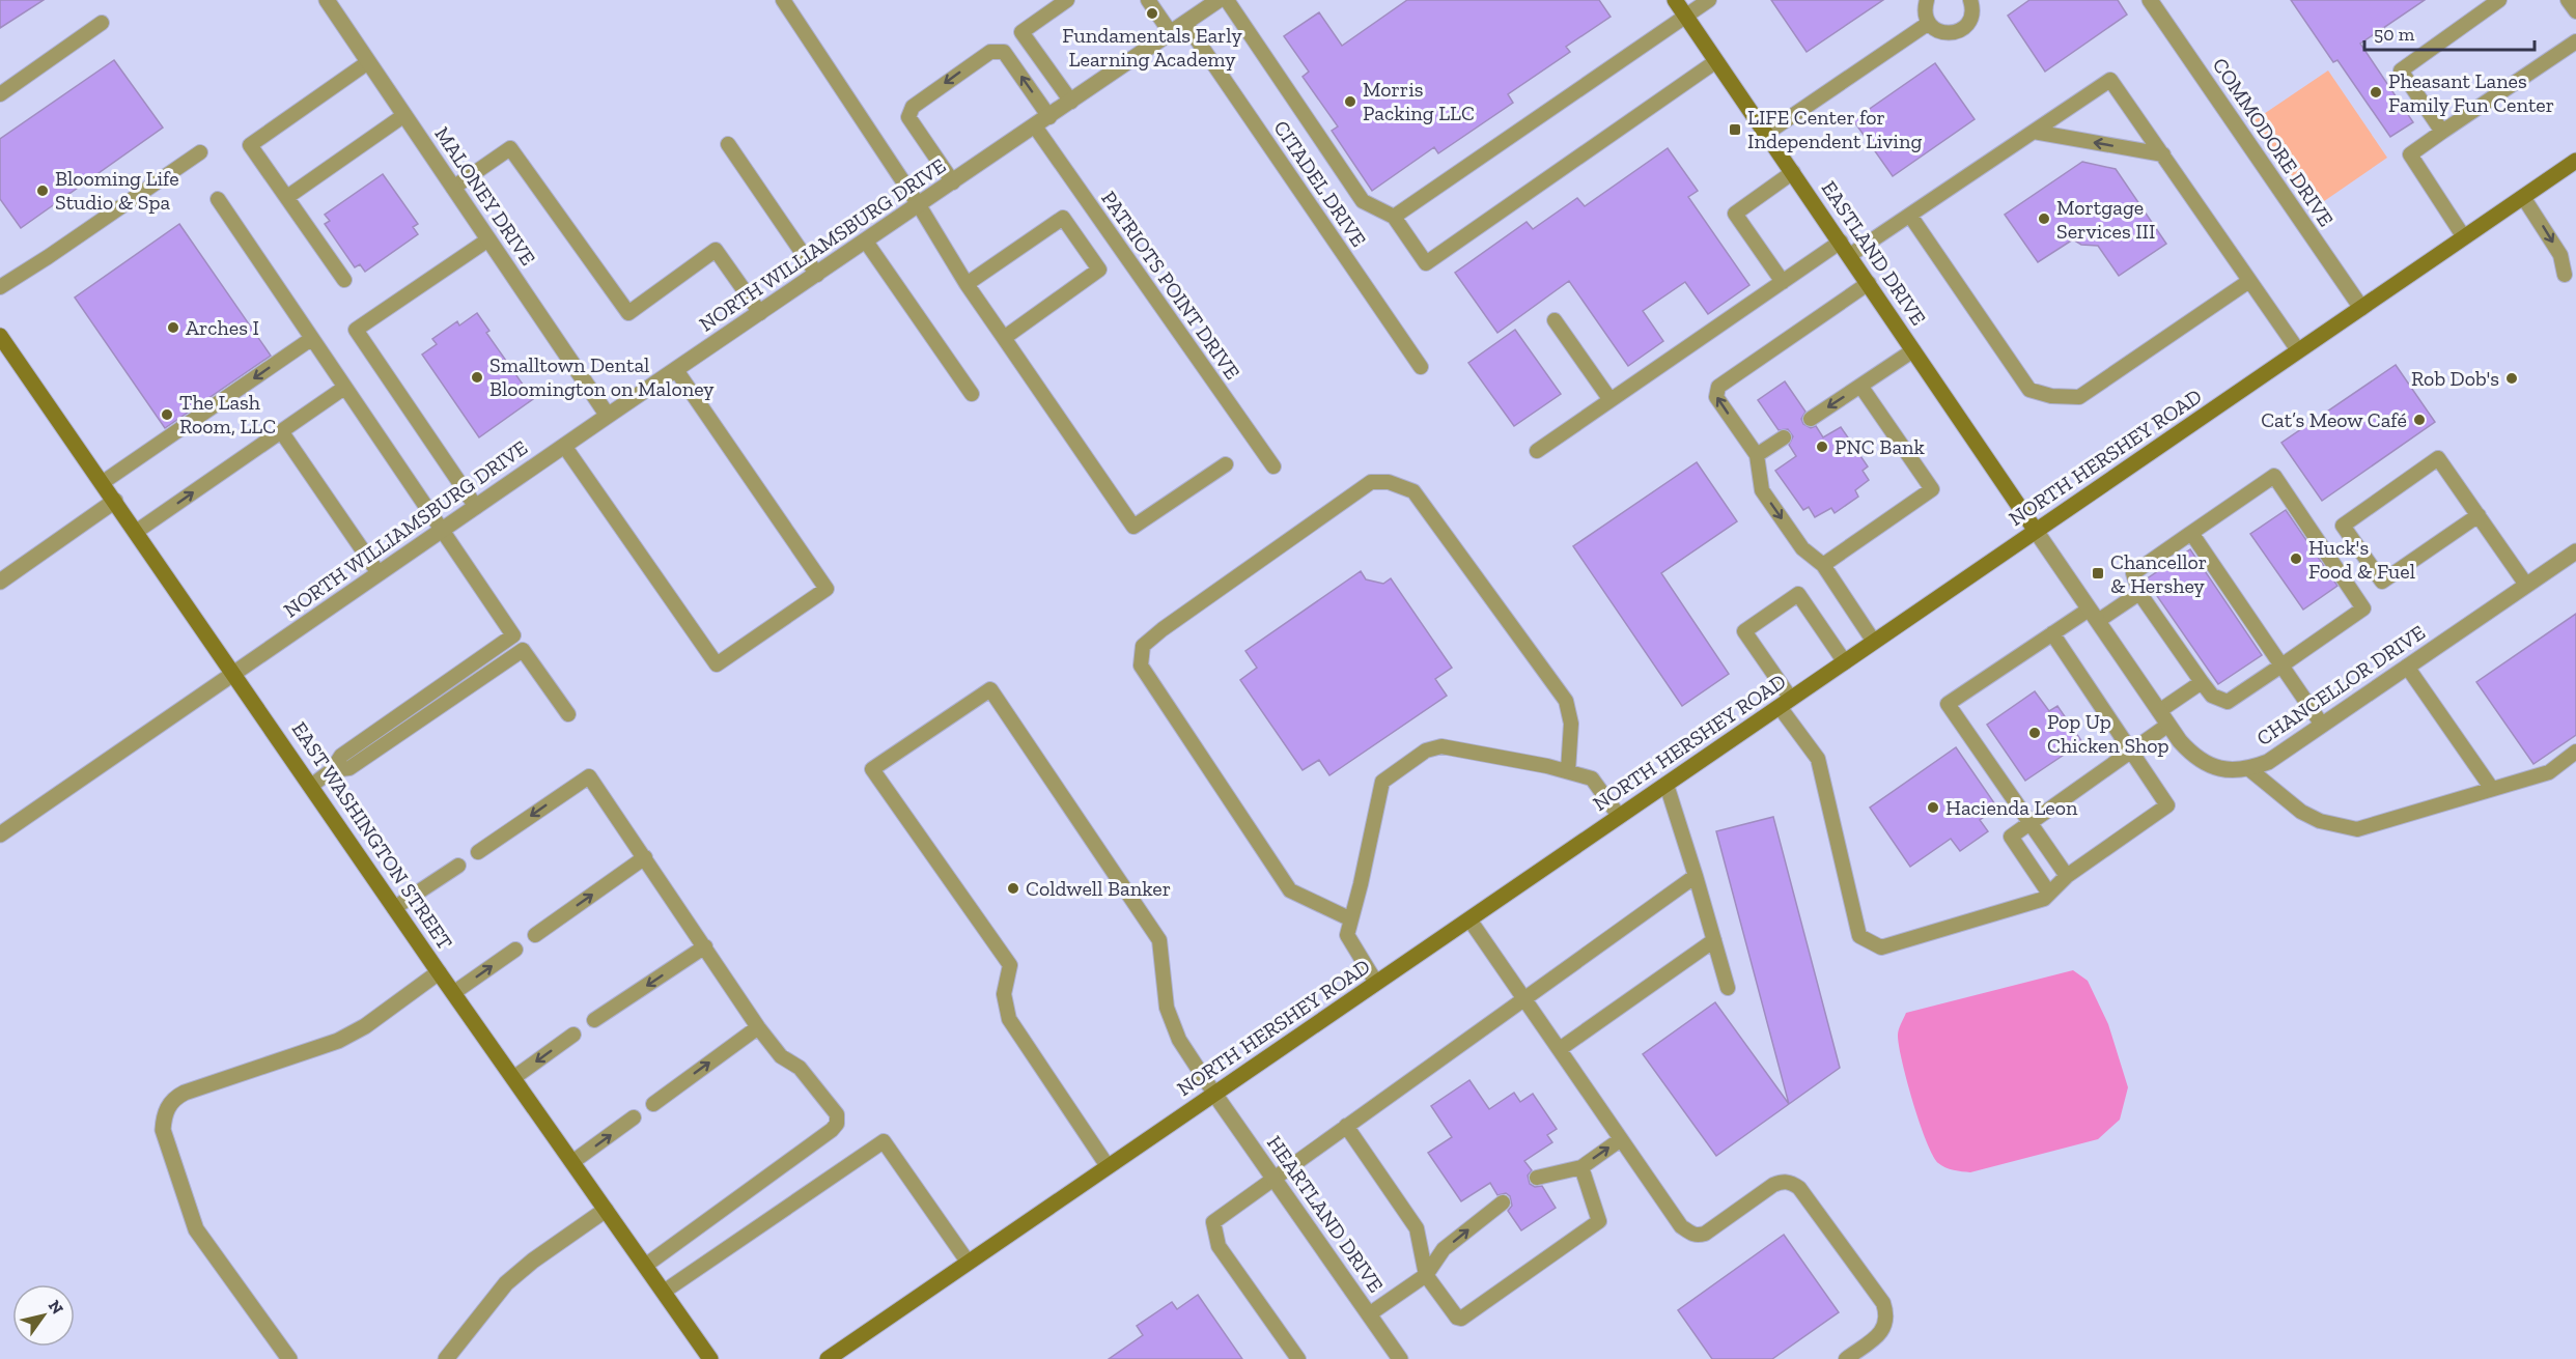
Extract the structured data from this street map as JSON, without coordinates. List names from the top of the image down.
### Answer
{
  "streets": {
    "main road": ["EASTLAND DRIVE", "NORTH HERSHEY ROAD", "EAST WASHINGTON STREET"],
    "street": [
      "COMMODORE DRIVE",
      "MALONEY DRIVE",
      "NORTH WILLIAMSBURG DRIVE",
      "CHANCELLOR DRIVE",
      "HEARTLAND DRIVE"
    ],
    "lane": ["CITADEL DRIVE", "PATRIOTS POINT DRIVE"]
  },
  "crossings": [
    ["COMMODORE DRIVE", "NORTH HERSHEY ROAD"],
    ["CITADEL DRIVE", "NORTH WILLIAMSBURG DRIVE"],
    ["MALONEY DRIVE", "NORTH WILLIAMSBURG DRIVE"],
    ["NORTH WILLIAMSBURG DRIVE", "PATRIOTS POINT DRIVE"],
    ["NORTH WILLIAMSBURG DRIVE", "EAST WASHINGTON STREET"],
    ["EASTLAND DRIVE", "NORTH HERSHEY ROAD"],
    ["EASTLAND DRIVE", "CHANCELLOR DRIVE"],
    ["NORTH HERSHEY ROAD", "CHANCELLOR DRIVE"],
    ["NORTH HERSHEY ROAD", "HEARTLAND DRIVE"]
  ],
  "places": {
    "other": [
      "Fundamentals Early Learning Academy",
      "Pheasant Lanes Family Fun Center",
      "Morris Packing LLC",
      "Blooming Life Studio & Spa",
      "Mortgage Services III",
      "Arches I",
      "Smalltown Dental Bloomington on Maloney",
      "Rob Dob's",
      "The Lash Room, LLC",
      "Cat’s Meow Café",
      "PNC Bank",
      "Huck's Food & Fuel",
      "Pop Up Chicken Shop",
      "Hacienda Leon",
      "Coldwell Banker"
    ],
    "transit": ["LIFE Center for Independent Living", "Chancellor & Hershey"]
  },
  "scale_bar": "50 m",
  "north": "top right"
}
